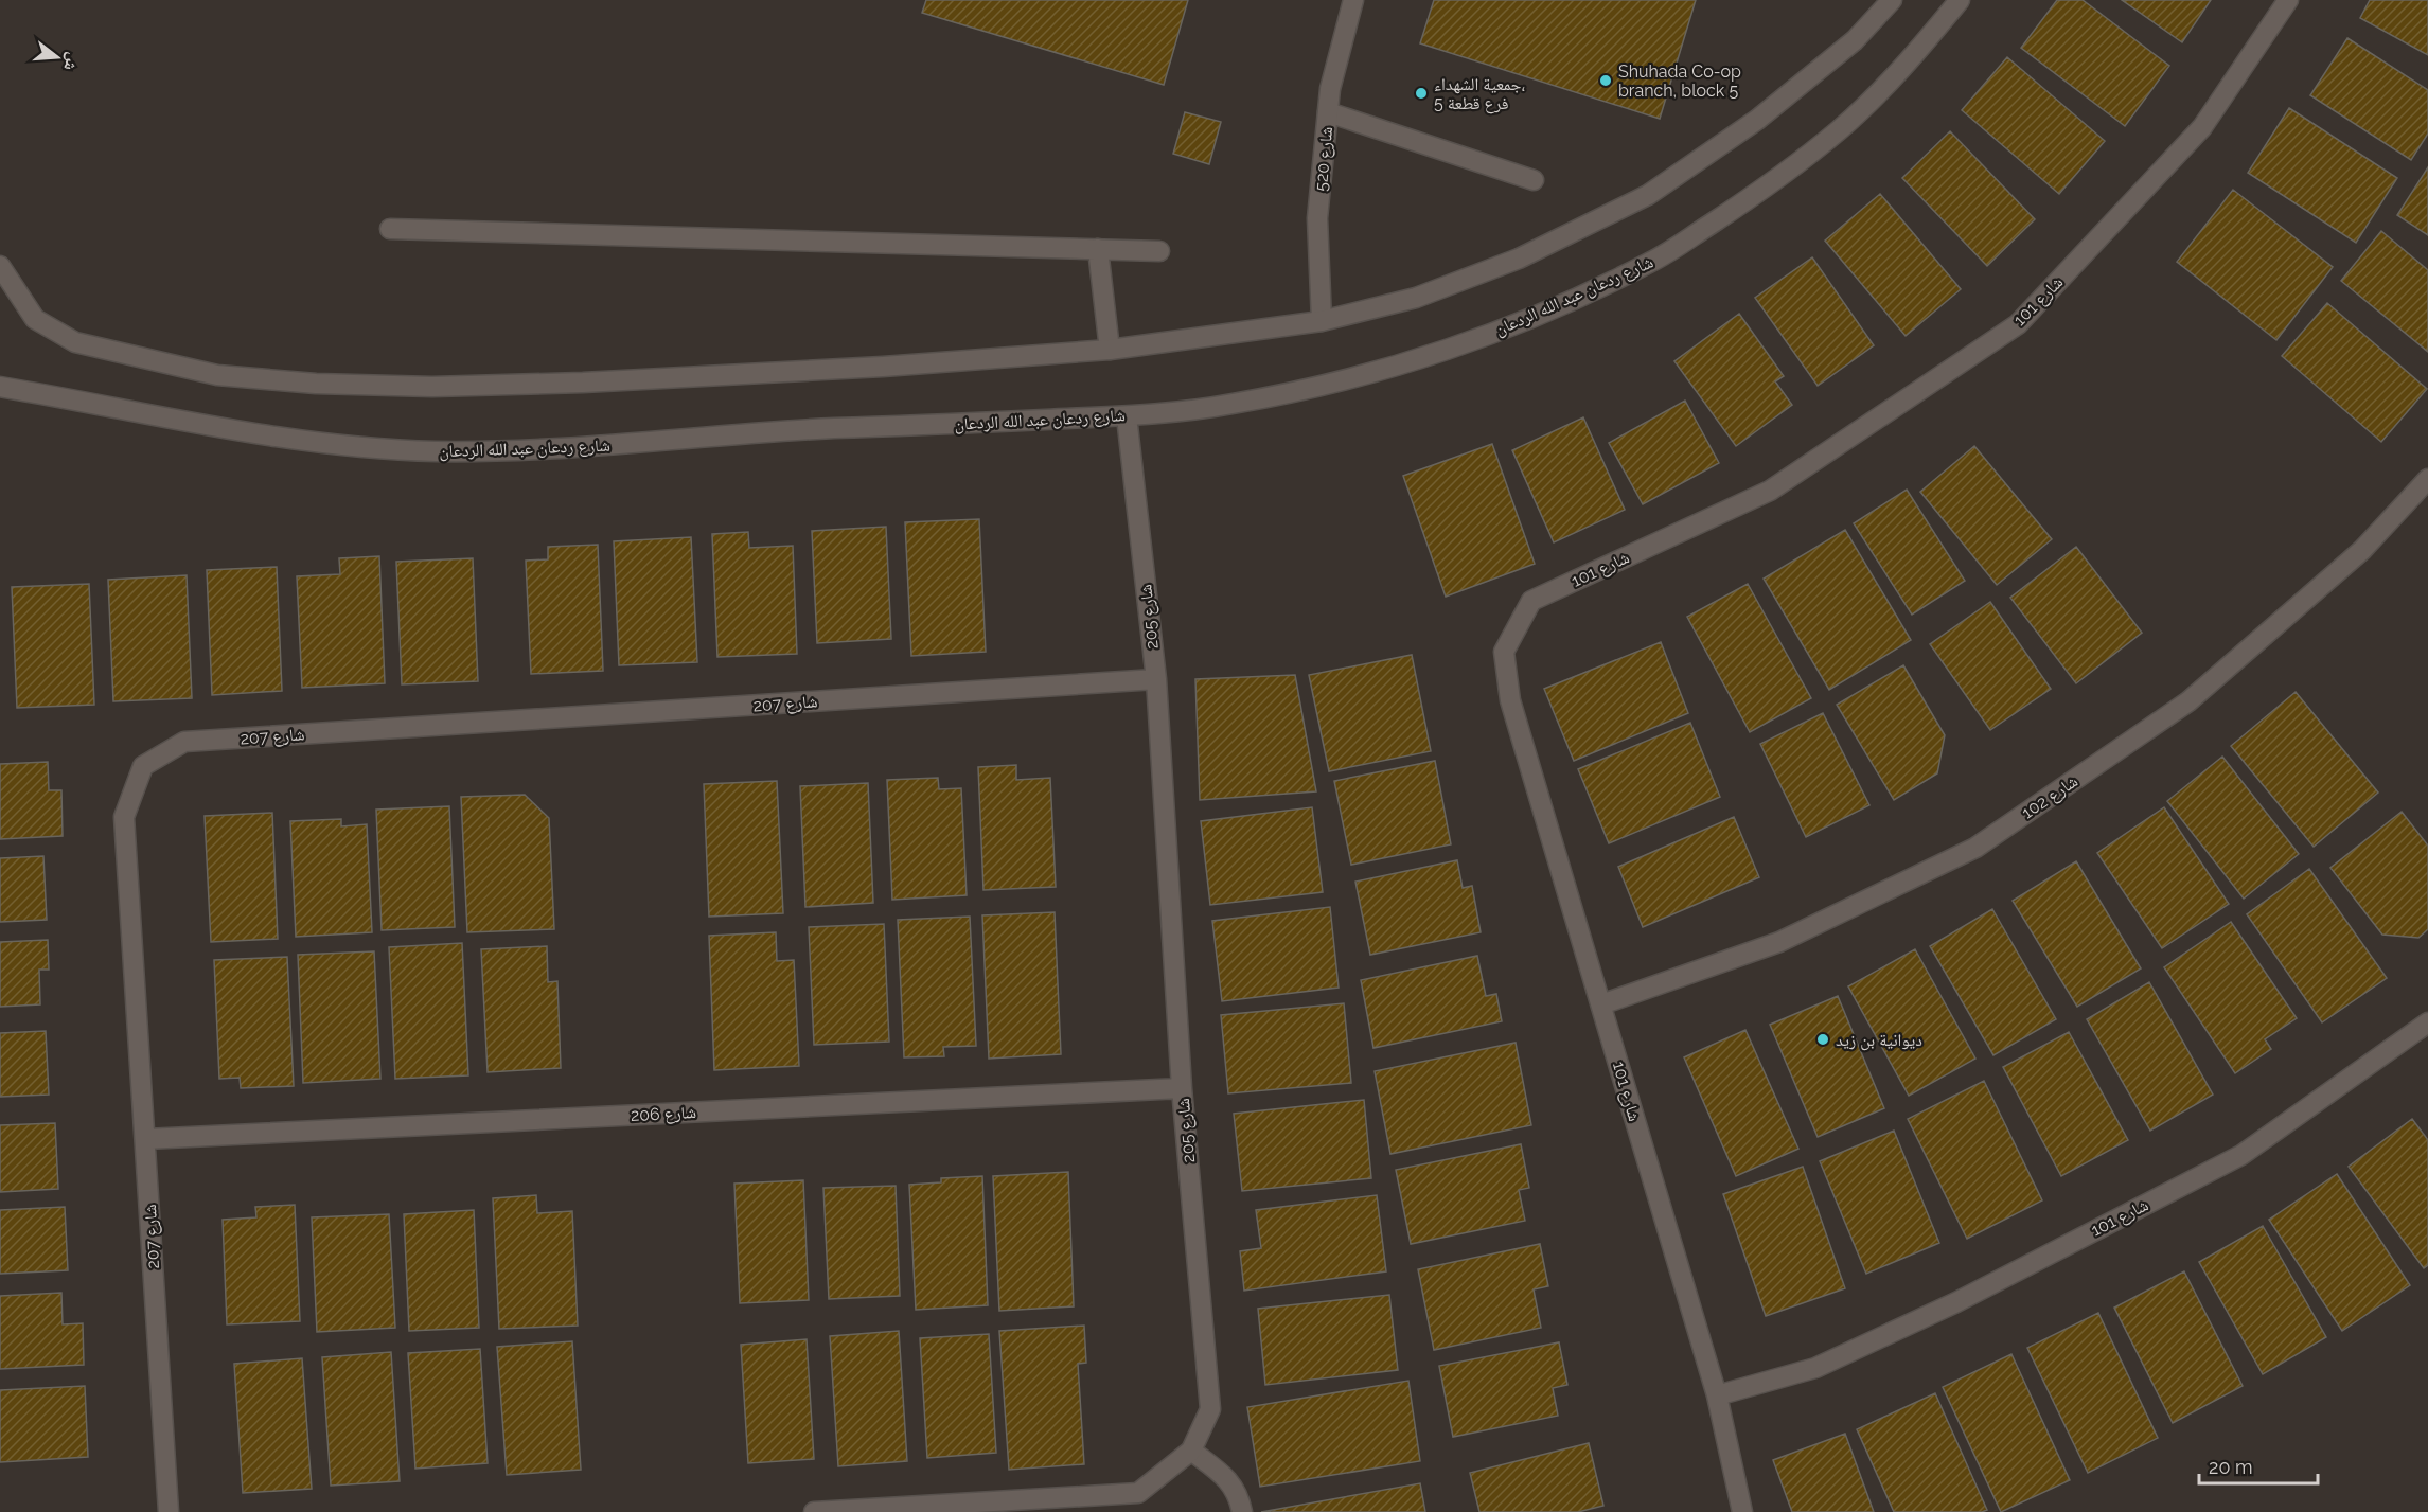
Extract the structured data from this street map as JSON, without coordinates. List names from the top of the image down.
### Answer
{
  "streets": {
    "street": [
      "شارع 520",
      "شارع ردعان عبد الله الردعان",
      "شارع 101",
      "شارع 205",
      "شارع 207",
      "شارع 102",
      "شارع 206"
    ]
  },
  "crossings": [
    ["شارع ردعان عبد الله الردعان", "شارع 205"],
    ["شارع 101", "شارع 102"],
    ["شارع 205", "شارع 207"],
    ["شارع 205", "شارع 206"],
    ["شارع 207", "شارع 206"]
  ],
  "places": ["Shuhada Co-op branch, block 5", "جمعية الشهداء، فرع قطعة 5", "ديوانية بن زيد"],
  "scale_bar": "20 m",
  "north": "right"
}
